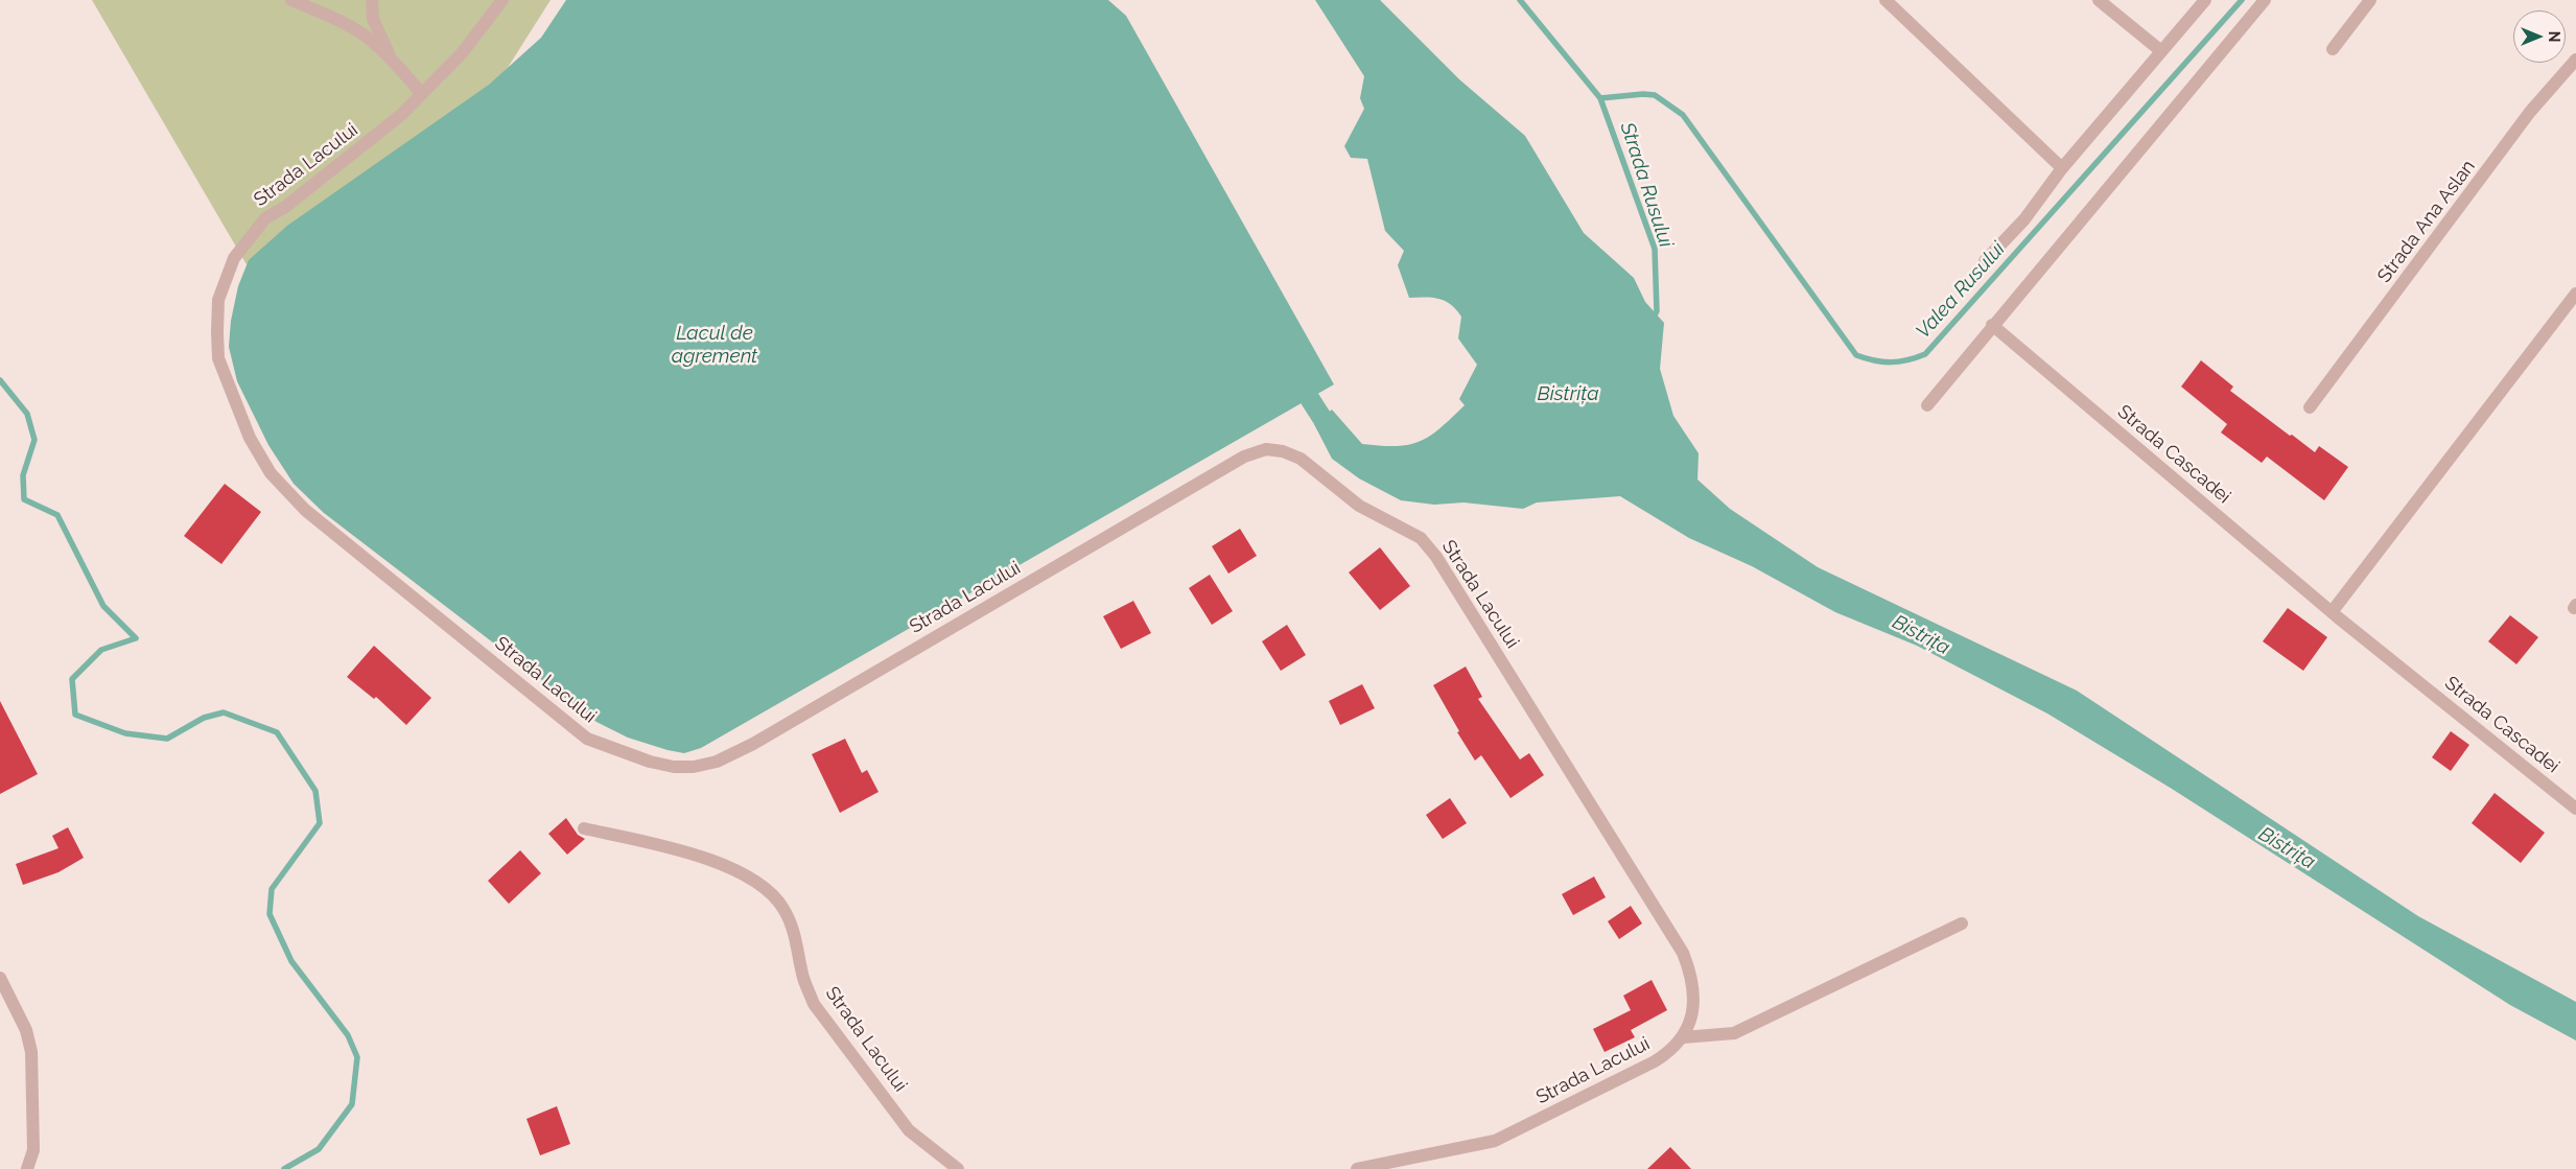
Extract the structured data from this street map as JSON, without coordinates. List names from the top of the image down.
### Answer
{
  "streets": {
    "street": ["Strada Lacului", "Strada Ana Aslan", "Strada Cascadei"]
  },
  "water": [
    "Strada Rusului",
    "Valea Rusului",
    "Lacul de agrement",
    "Bistrița"
  ],
  "north": "right"
}
